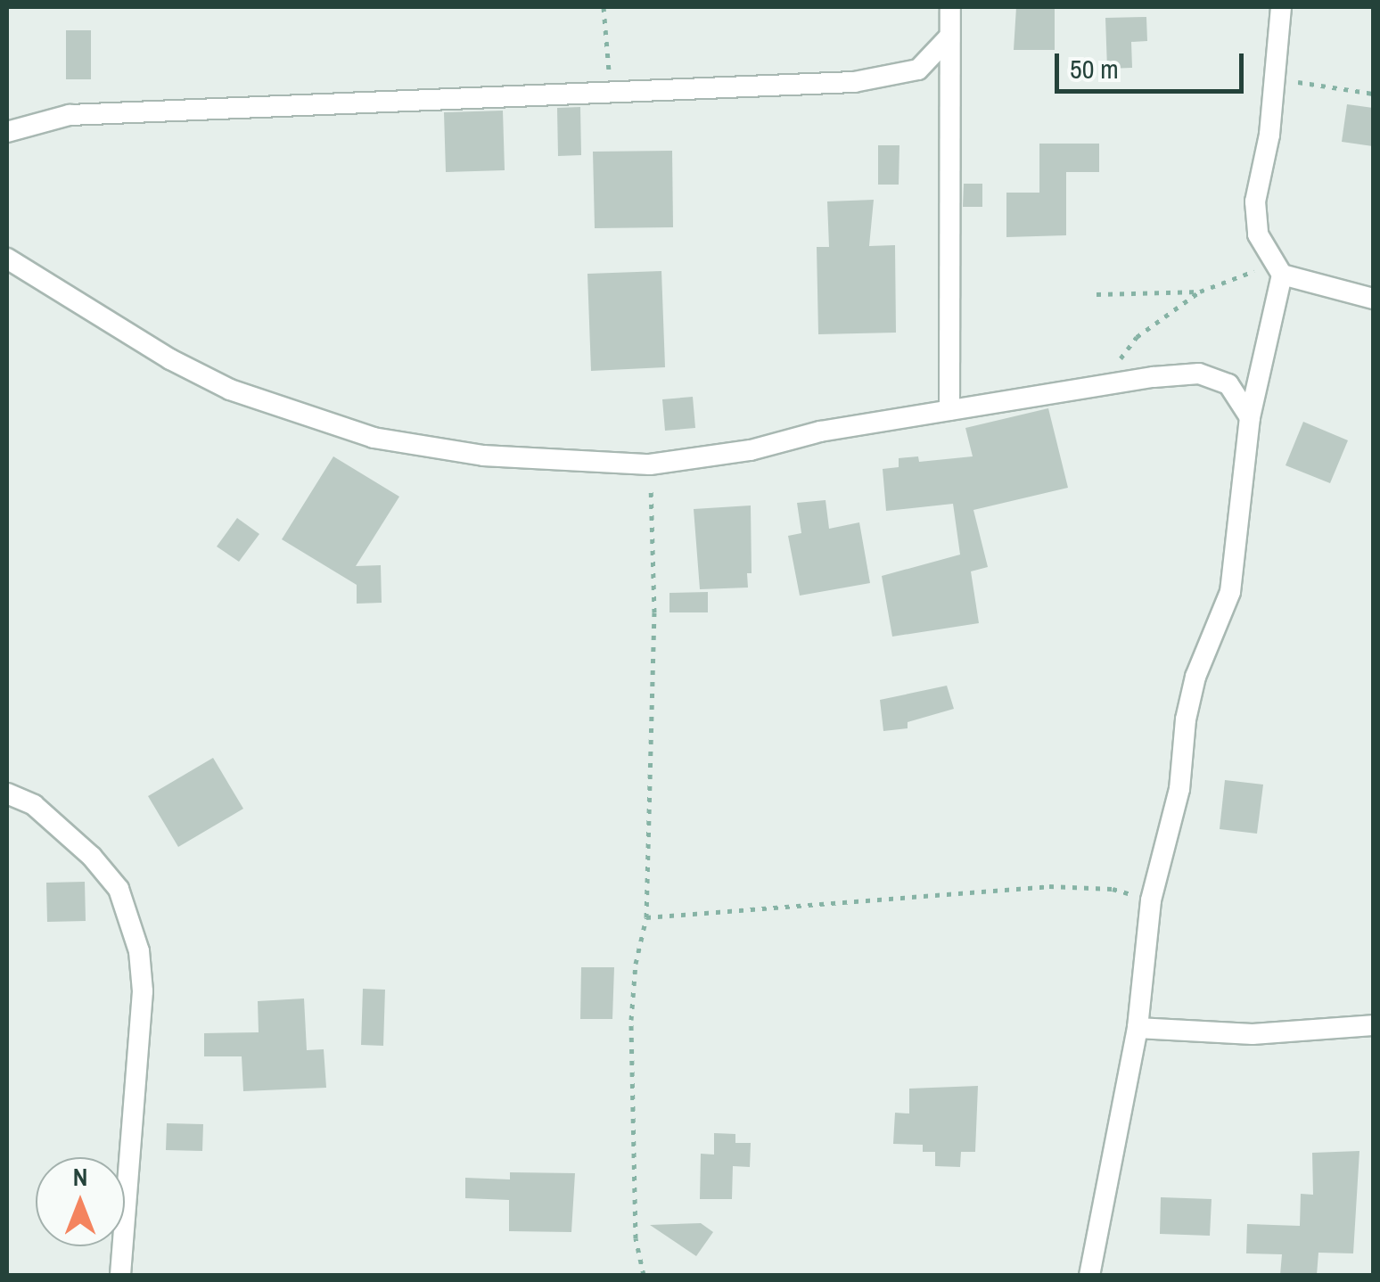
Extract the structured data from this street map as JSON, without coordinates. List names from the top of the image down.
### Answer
{
  "scale_bar": "50 m",
  "north": "top"
}
